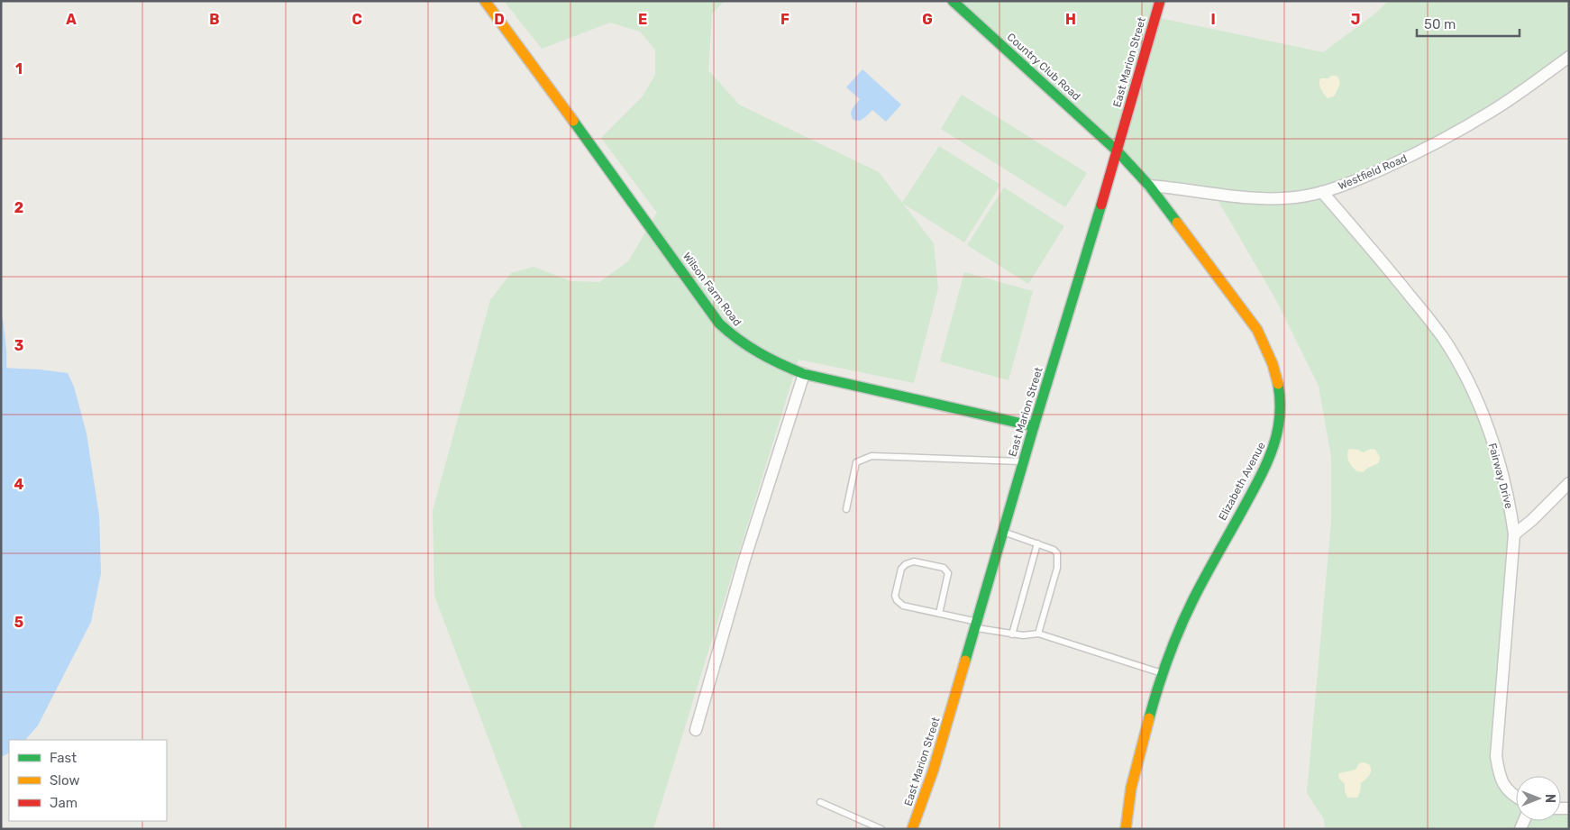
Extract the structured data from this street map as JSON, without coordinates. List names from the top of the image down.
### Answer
{
  "streets": {
    "street": [
      "East Marion Street",
      "Country Club Road",
      "Westfield Road",
      "Wilson Farm Road",
      "Fairway Drive",
      "Elizabeth Avenue"
    ]
  },
  "crossings": [
    ["East Marion Street", "Country Club Road"],
    ["East Marion Street", "Wilson Farm Road"],
    ["East Marion Street", "Elizabeth Avenue"],
    ["Country Club Road", "Elizabeth Avenue"],
    ["Westfield Road", "Fairway Drive"],
    ["Westfield Road", "Elizabeth Avenue"]
  ],
  "legend": ["Fast", "Slow", "Jam"],
  "scale_bar": "50 m",
  "north": "right",
  "grid": {
    "columns": [
      "A",
      "B",
      "C",
      "D",
      "E",
      "F",
      "G",
      "H",
      "I",
      "J"
    ],
    "rows": [
      "1",
      "2",
      "3",
      "4",
      "5"
    ]
  }
}
